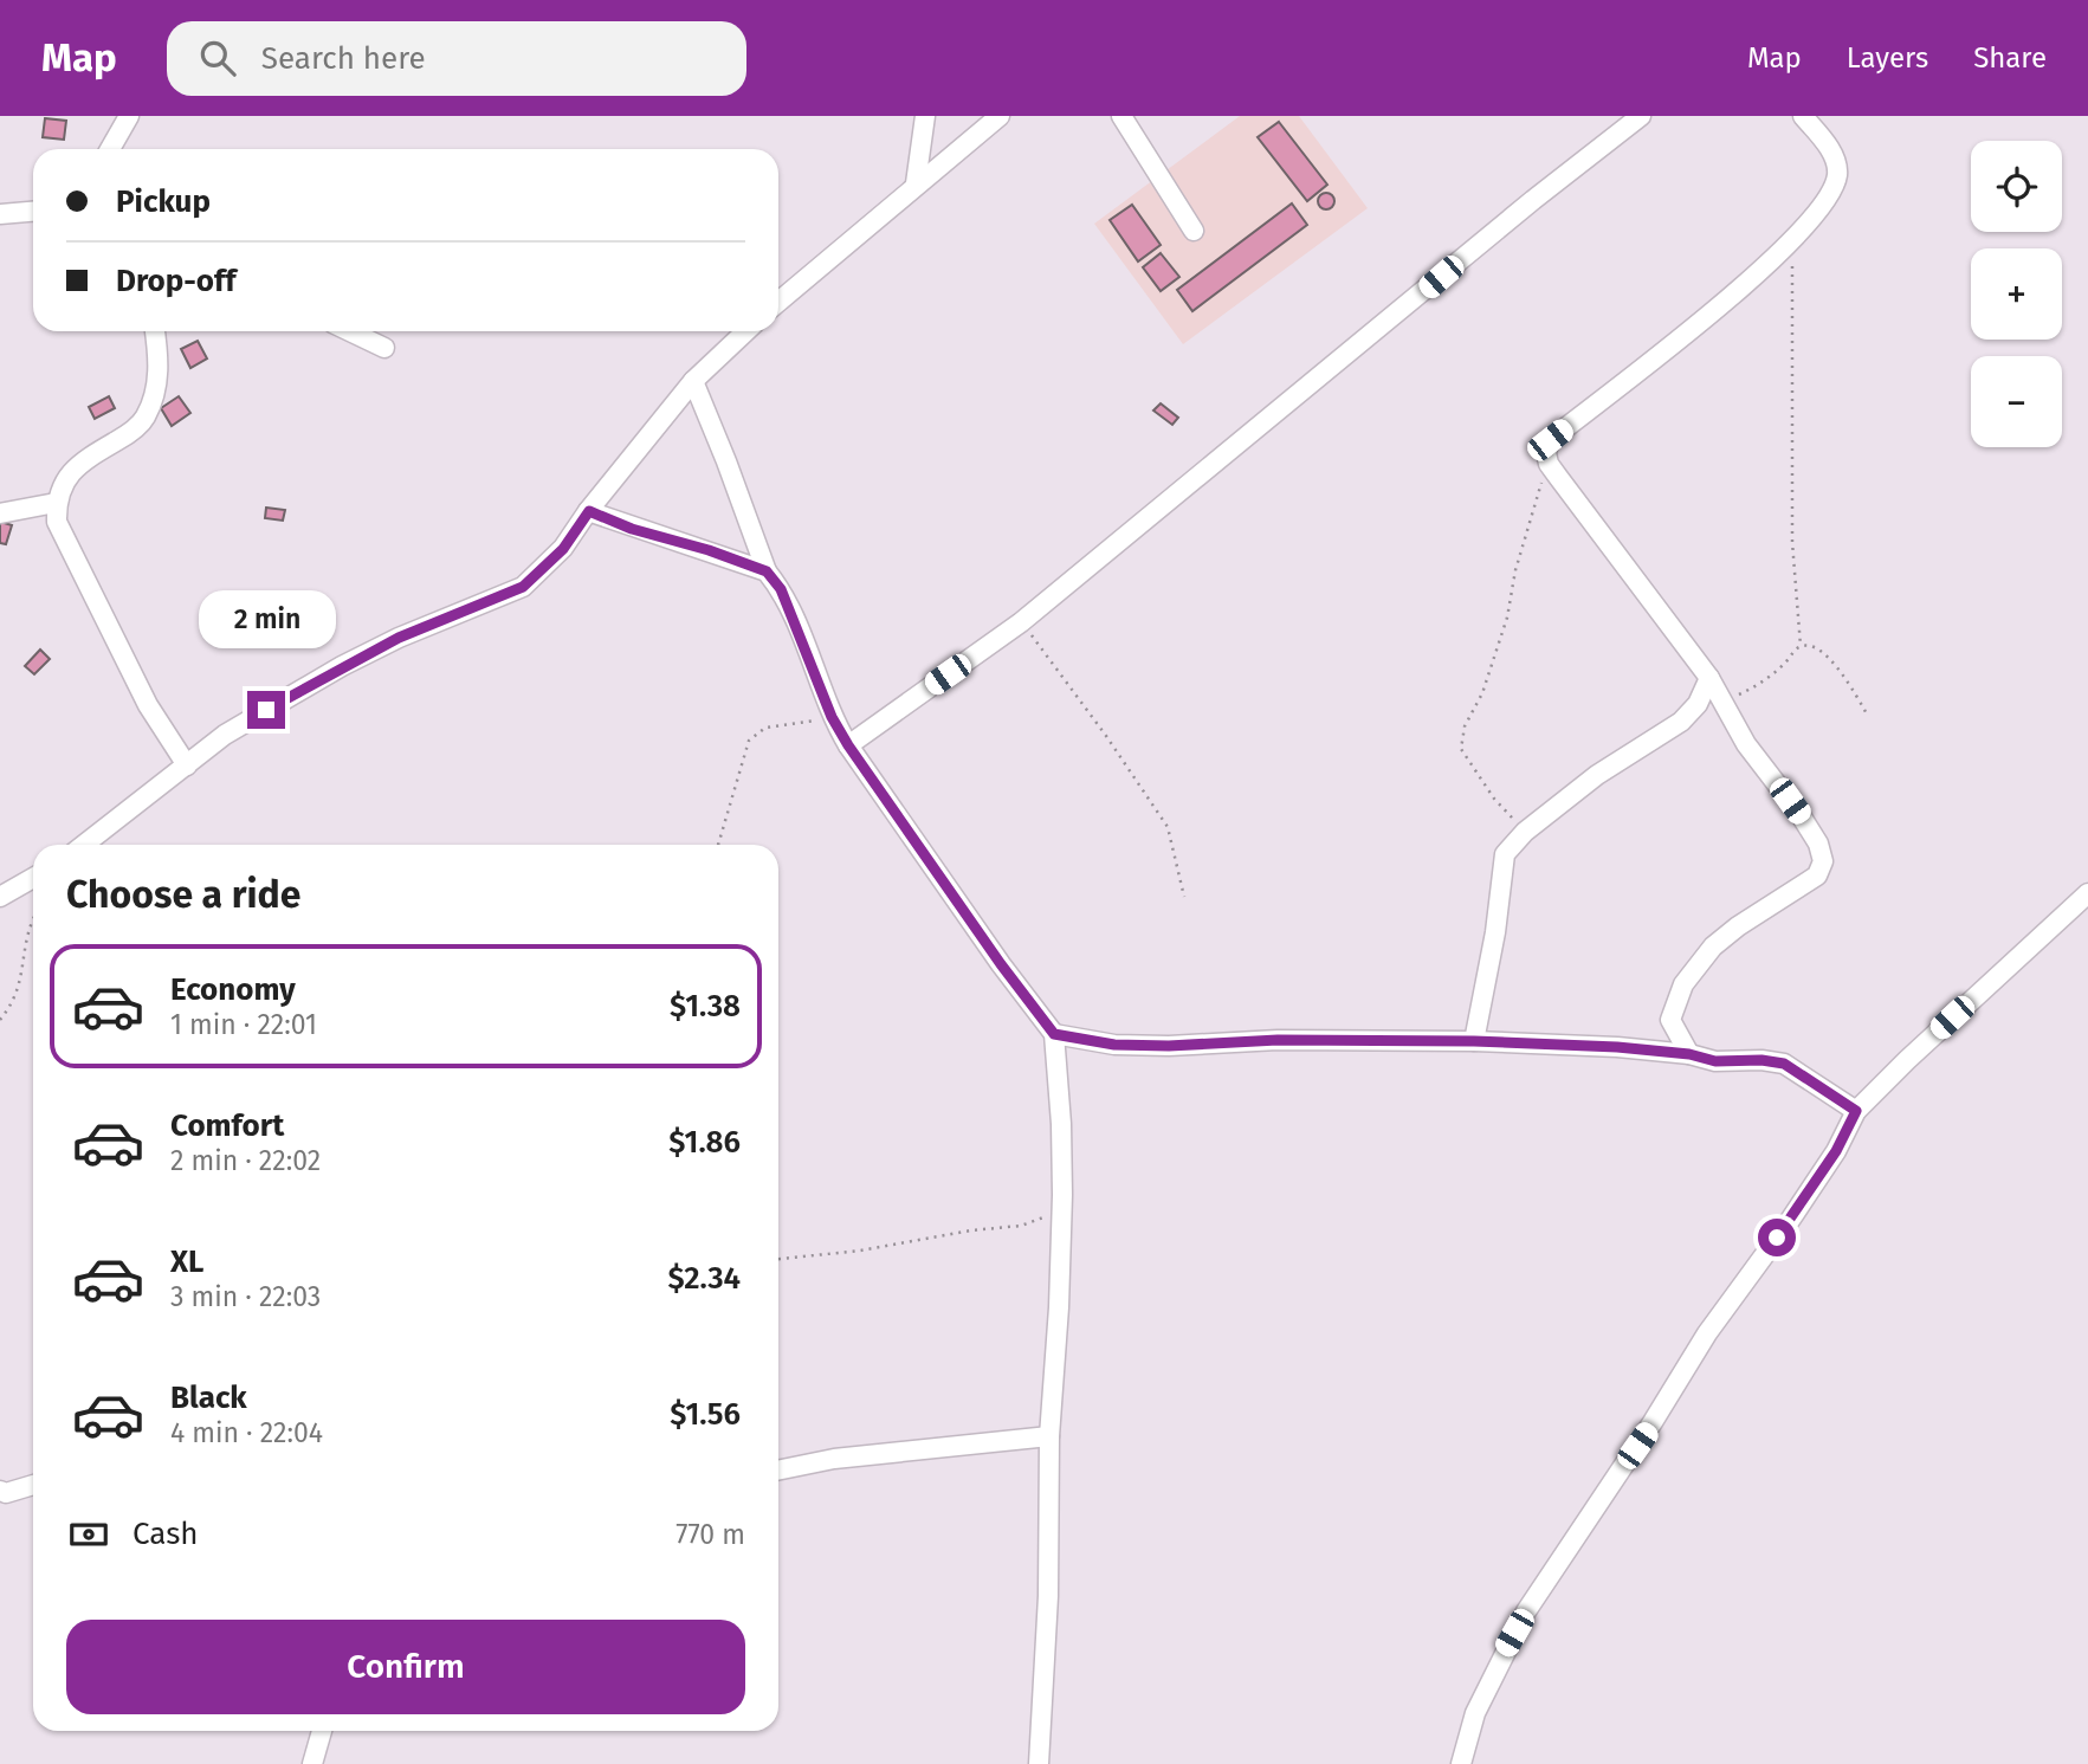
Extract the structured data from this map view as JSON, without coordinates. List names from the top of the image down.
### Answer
{
  "page": {
    "header": "Map",
    "search": "Search here",
    "nav": ["Map", "Layers", "Share"],
    "map_buttons": ["+", "−"],
    "banner": ["Pickup", "Drop-off"],
    "bubble": "2 min",
    "heading": "Choose a ride",
    "list": [
      {
        "name": "Economy",
        "note": "1 min · 22:01",
        "value": "$1.38"
      },
      {
        "name": "Comfort",
        "note": "2 min · 22:02",
        "value": "$1.86"
      },
      {
        "name": "XL",
        "note": "3 min · 22:03",
        "value": "$2.34"
      },
      {
        "name": "Black",
        "note": "4 min · 22:04",
        "value": "$1.56"
      }
    ],
    "pay": ["Cash", "770 m"],
    "buttons": "Confirm"
  }
}
